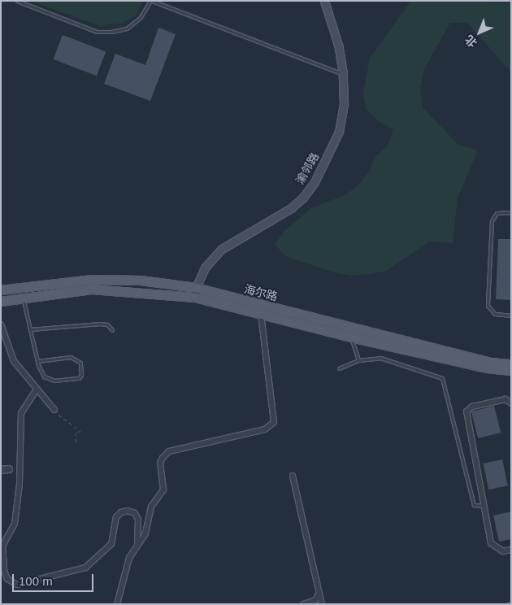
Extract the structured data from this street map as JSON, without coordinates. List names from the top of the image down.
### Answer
{
  "streets": {
    "main road": ["渝邻路", "海尔路"]
  },
  "crossings": [
    ["渝邻路", "海尔路"]
  ],
  "scale_bar": "100 m",
  "north": "bottom left"
}
